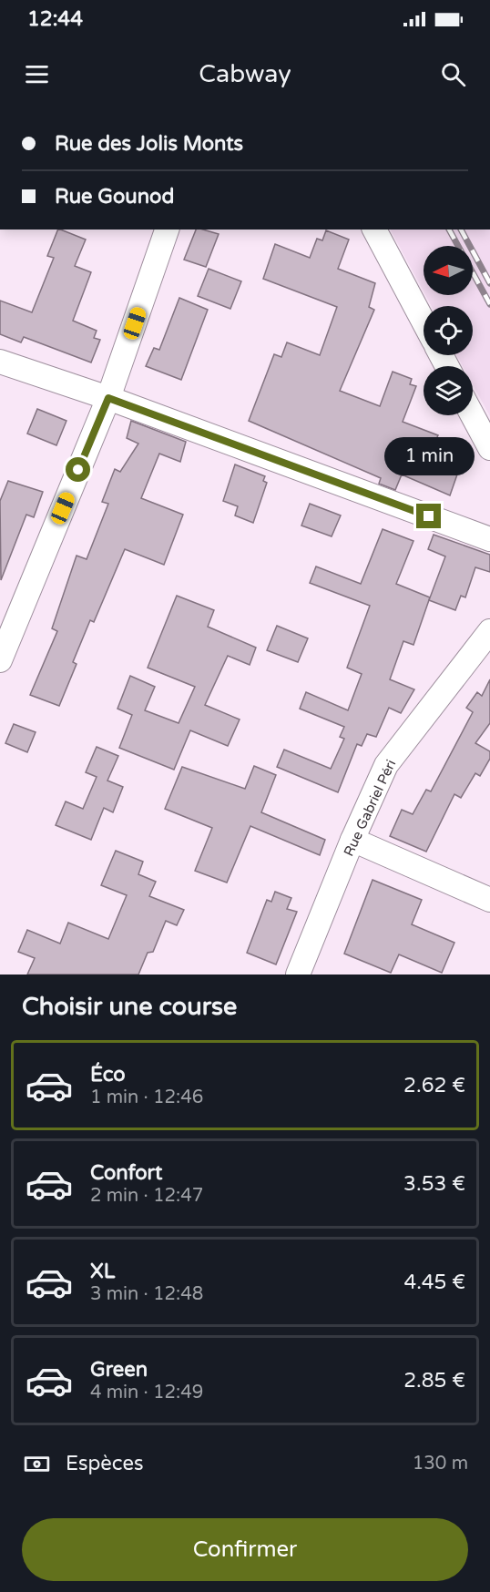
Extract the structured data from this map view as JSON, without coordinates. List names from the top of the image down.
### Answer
{
  "streets": {
    "street": ["Rue Gabriel Péri"]
  },
  "north": "left",
  "page": {
    "status": "12:44",
    "header": "Cabway",
    "banner": ["Rue des Jolis Monts", "Rue Gounod"],
    "bubble": "1 min",
    "heading": "Choisir une course",
    "list": [
      {
        "name": "Éco",
        "note": "1 min · 12:46",
        "value": "2.62 €"
      },
      {
        "name": "Confort",
        "note": "2 min · 12:47",
        "value": "3.53 €"
      },
      {
        "name": "XL",
        "note": "3 min · 12:48",
        "value": "4.45 €"
      },
      {
        "name": "Green",
        "note": "4 min · 12:49",
        "value": "2.85 €"
      }
    ],
    "pay": ["Espèces", "130 m"],
    "buttons": "Confirmer"
  }
}
